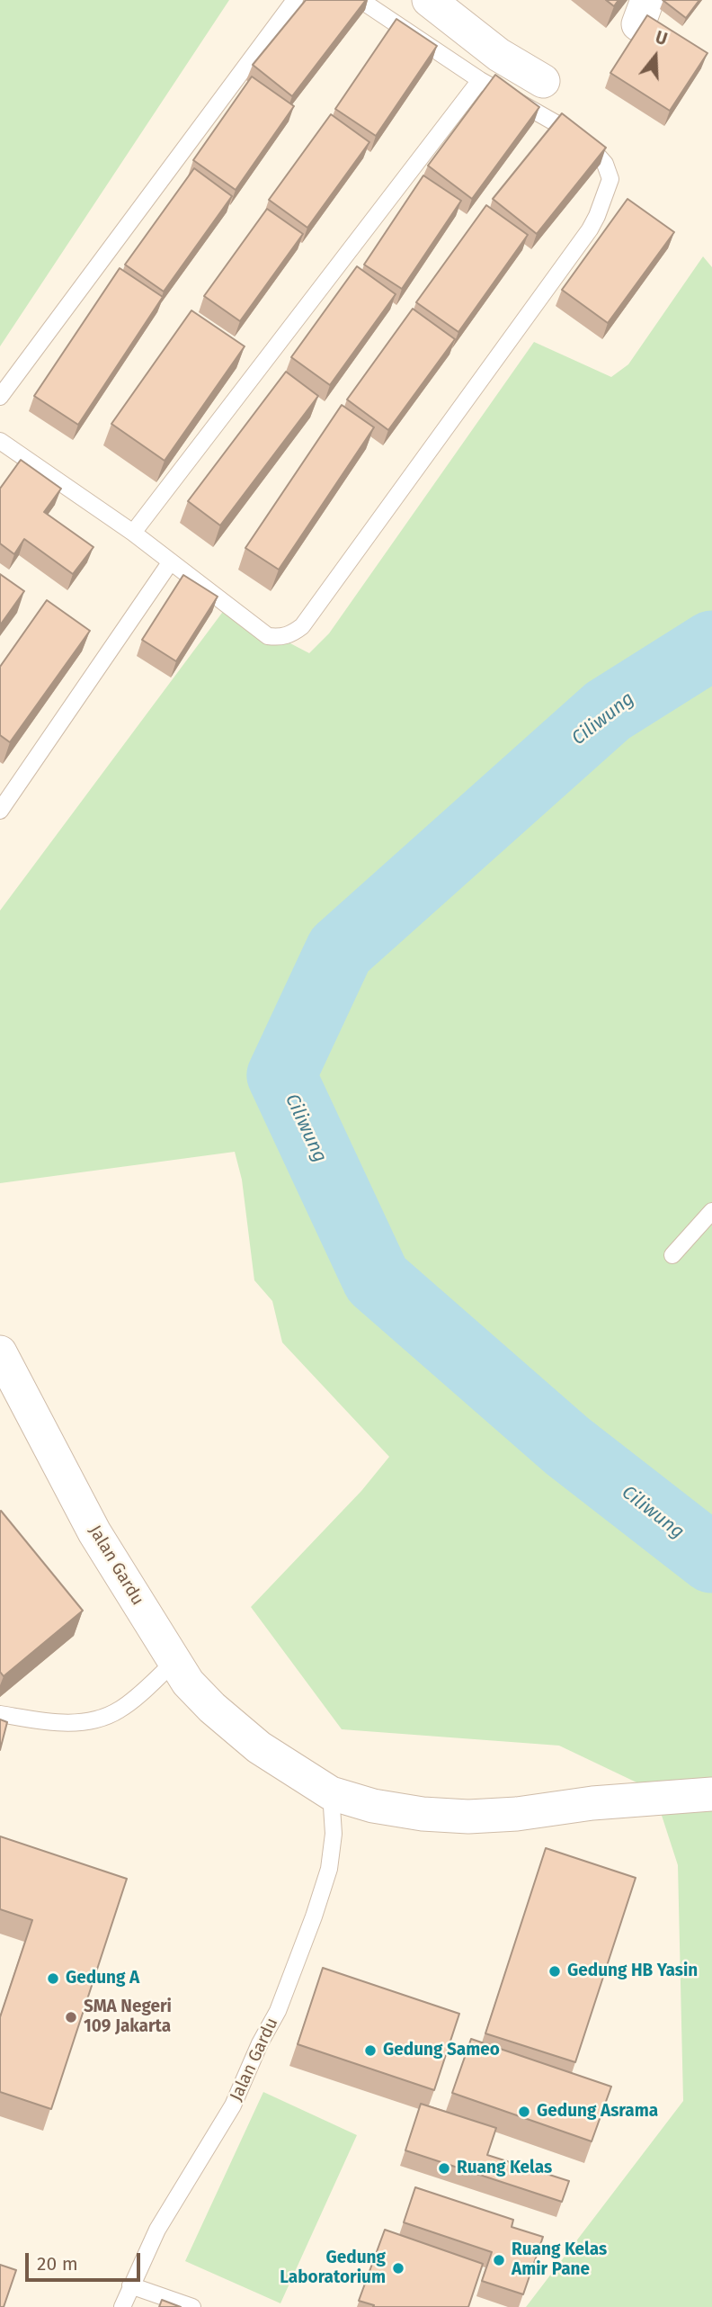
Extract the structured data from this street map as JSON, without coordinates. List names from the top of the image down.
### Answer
{
  "streets": {
    "street": ["Jalan Gardu"]
  },
  "water": ["Ciliwung"],
  "places": [
    "Gedung HB Yasin",
    "Gedung A",
    "SMA Negeri 109 Jakarta",
    "Gedung Sameo",
    "Gedung Asrama",
    "Ruang Kelas",
    "Ruang Kelas Amir Pane",
    "Gedung Laboratorium"
  ],
  "scale_bar": "20 m",
  "north": "top"
}
